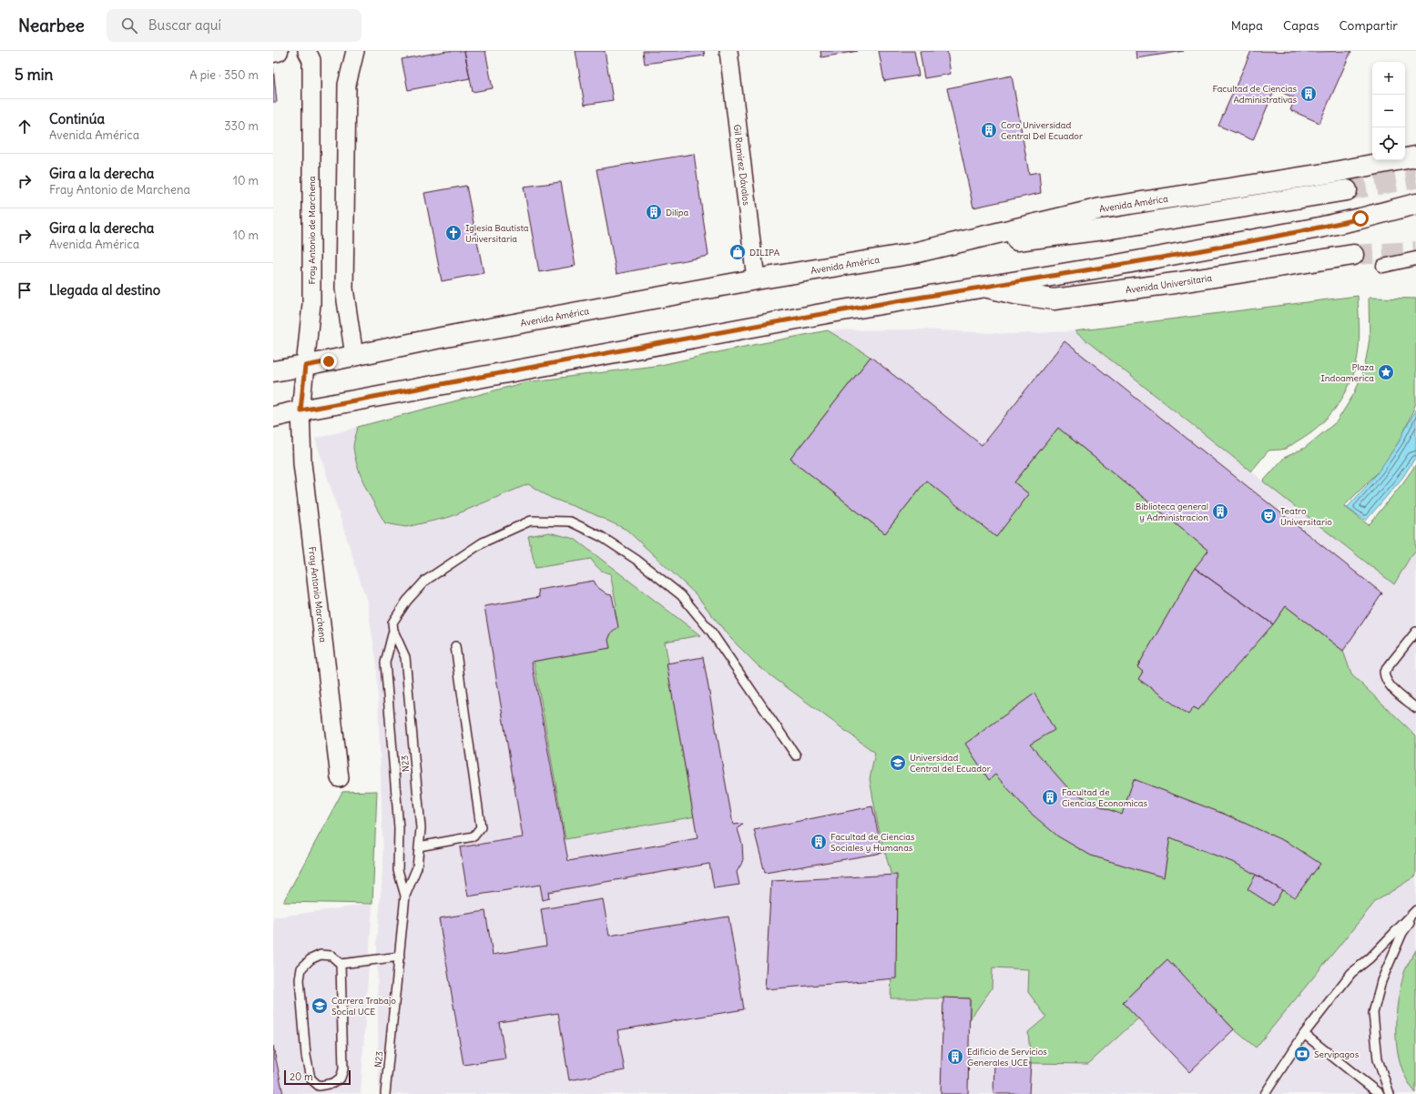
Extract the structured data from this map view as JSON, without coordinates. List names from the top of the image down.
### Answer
{
  "streets": {
    "main road": ["Avenida América", "Avenida Universitaria"],
    "street": ["Gil Ramírez Dávalos", "Fray Antonio de Marchena", "Fray Antonio Marchena"],
    "lane": ["N23"]
  },
  "crossings": [
    ["Gil Ramírez Dávalos", "Avenida América"],
    ["Avenida América", "Fray Antonio de Marchena"],
    ["Fray Antonio de Marchena", "Fray Antonio Marchena"]
  ],
  "places": {
    "building": [
      "Facultad de Ciencias Administrativas",
      "Coro Universidad Central Del Ecuador",
      "Dilipa",
      "Biblioteca general y Administracion",
      "Facultad de Ciencias Economicas",
      "Facultad de Ciencias Sociales y Humanas",
      "Edificio de Servicios Generales UCE"
    ],
    "church": ["Iglesia Bautista Universitaria"],
    "shop": ["DILIPA"],
    "place": ["Plaza Indoamerica"],
    "theatre": ["Teatro Universitario"],
    "school or university": ["Universidad Central del Ecuador", "Carrera Trabajo Social UCE"],
    "bank": ["Servipagos"]
  },
  "scale_bar": "20 m",
  "page": {
    "header": "Nearbee",
    "search": "Buscar aquí",
    "nav": ["Mapa", "Capas", "Compartir"],
    "heading": ["5 min", "A pie · 350 m"],
    "map_buttons": ["+", "−"],
    "list": [
      ["Continúa", "Avenida América", "330 m"],
      ["Gira a la derecha", "Fray Antonio de Marchena", "10 m"],
      ["Gira a la derecha", "Avenida América", "10 m"],
      "Llegada al destino"
    ],
    "scale": "20 m"
  }
}
